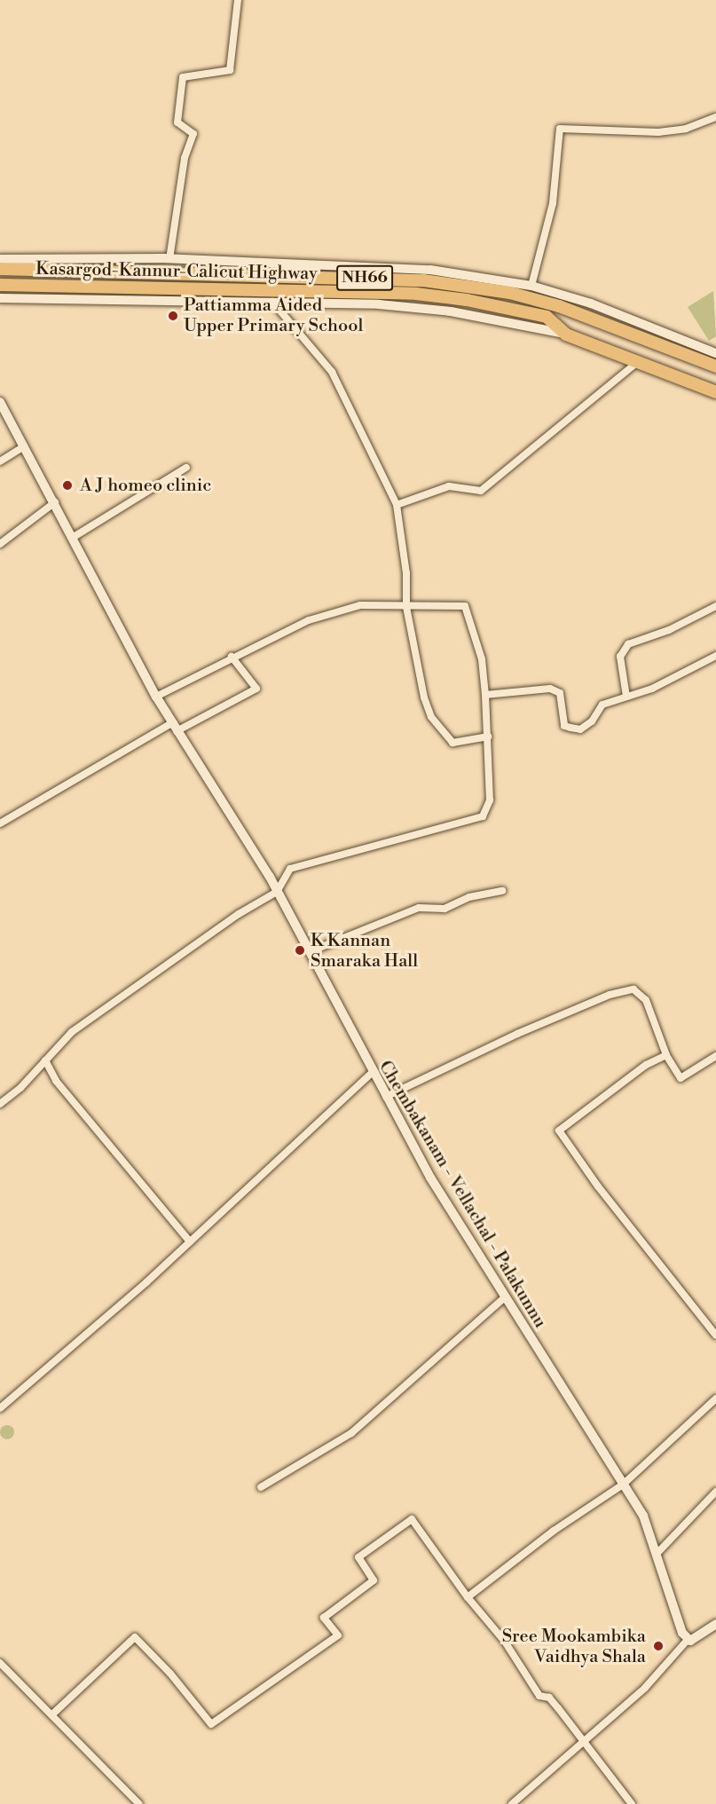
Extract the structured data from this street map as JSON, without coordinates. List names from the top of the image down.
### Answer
{
  "streets": {
    "highway": ["Kasargod-Kannur-Calicut Highway", "NH66"],
    "main road": ["Chembakanam - Vellachal - Palakunnu"]
  },
  "places": [
    "Pattiamma Aided Upper Primary School",
    "A J homeo clinic",
    "K Kannan Smaraka Hall",
    "Sree Mookambika Vaidhya Shala"
  ]
}
